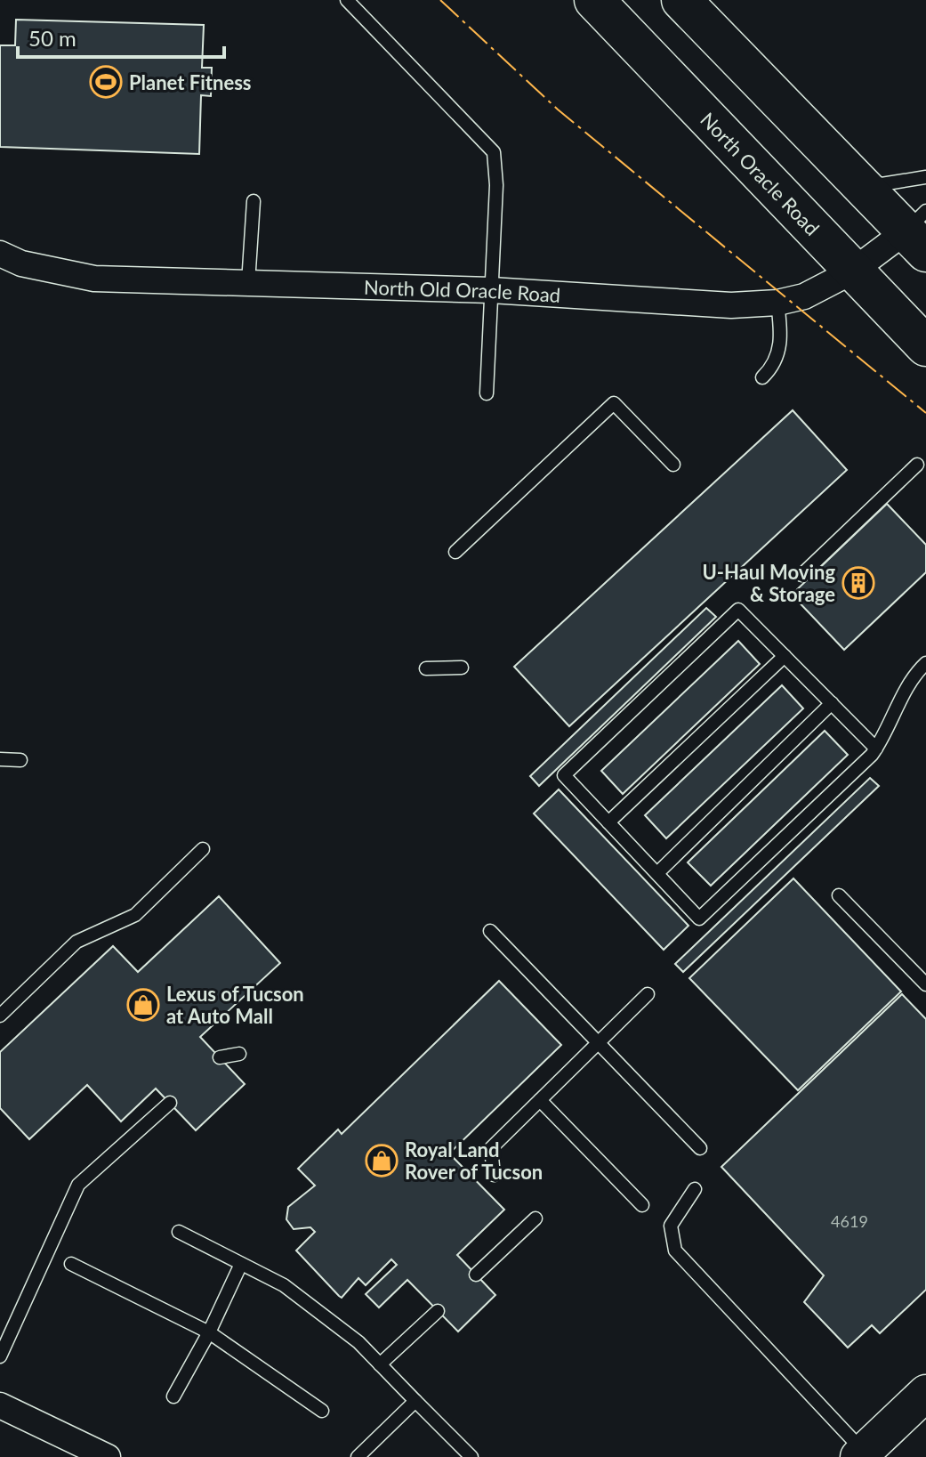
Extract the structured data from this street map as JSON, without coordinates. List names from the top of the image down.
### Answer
{
  "streets": {
    "highway": ["North Oracle Road"],
    "street": ["North Old Oracle Road"]
  },
  "crossings": [
    ["North Oracle Road", "North Old Oracle Road"]
  ],
  "places": {
    "sports": ["Planet Fitness"],
    "building": ["U-Haul Moving & Storage"],
    "shop": ["Lexus of Tucson at Auto Mall", "Royal Land Rover of Tucson"]
  },
  "house_numbers": ["4619"],
  "scale_bar": "50 m"
}
